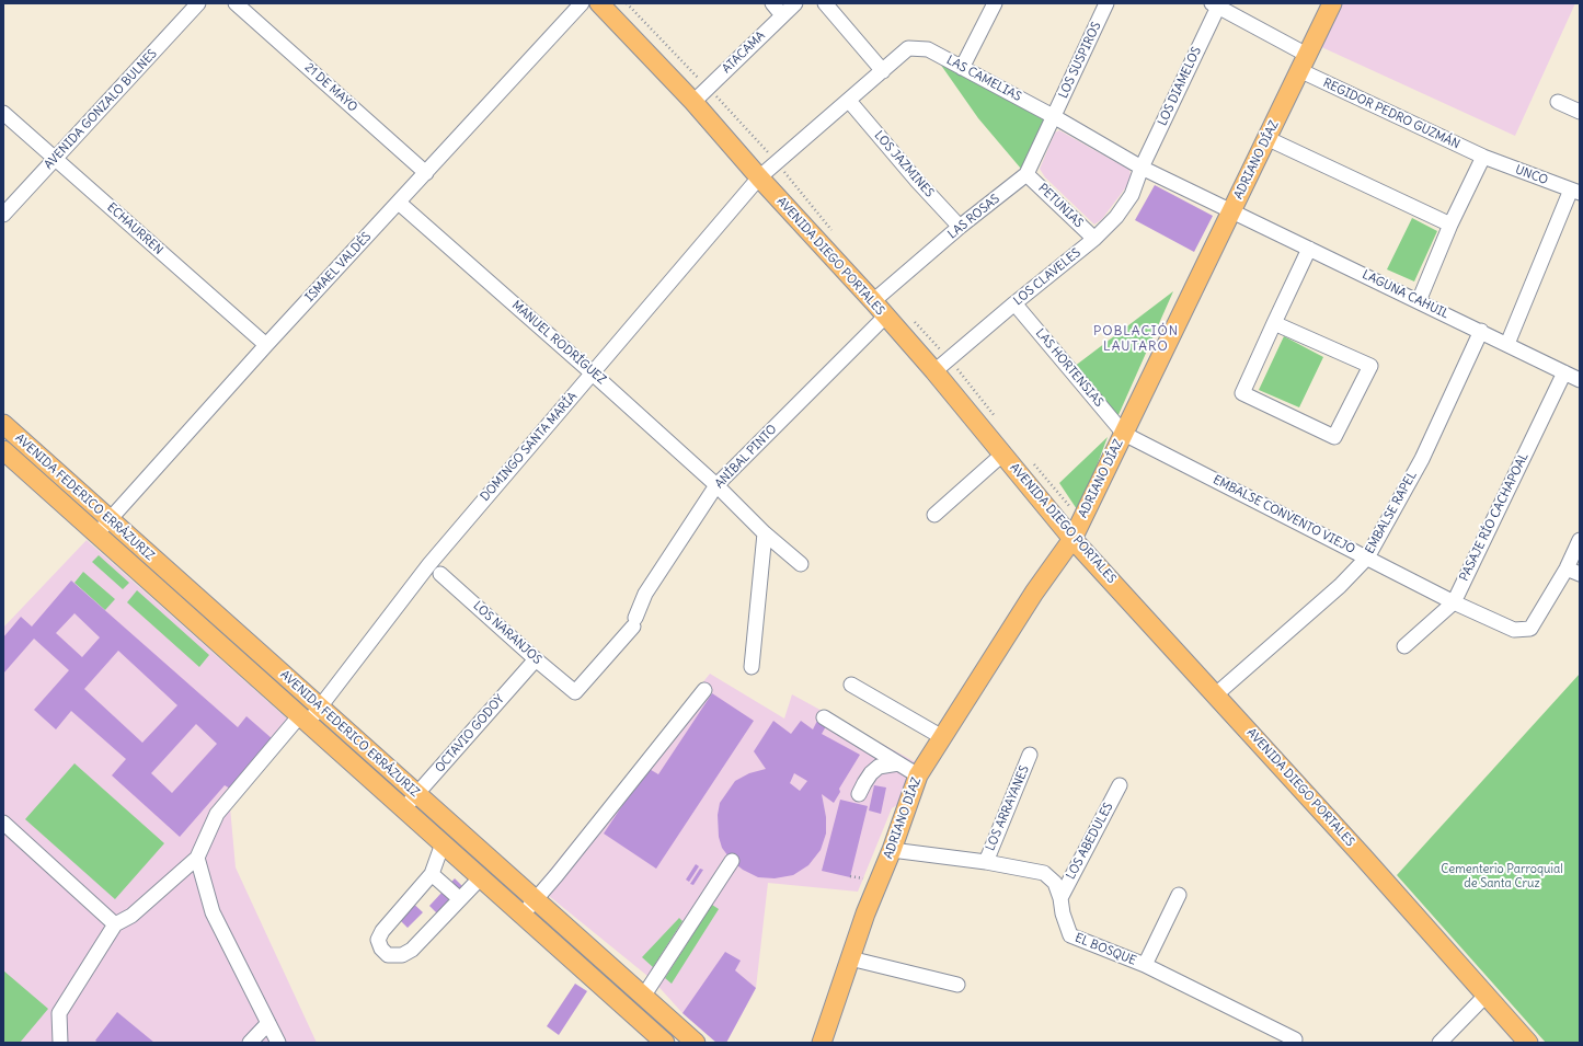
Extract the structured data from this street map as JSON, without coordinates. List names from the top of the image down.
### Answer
{
  "streets": {
    "main road": ["ADRIANO DÍAZ", "AVENIDA DIEGO PORTALES", "AVENIDA FEDERICO ERRÁZURIZ"],
    "street": [
      "ATACAMA",
      "LOS SUSPIROS",
      "LAS CAMELIAS",
      "LOS DIAMELOS",
      "21 DE MAYO",
      "AVENIDA GONZALO BULNES",
      "REGIDOR PEDRO GUZMÁN",
      "LOS JAZMINES",
      "UNCO",
      "PETUNIAS",
      "LAS ROSAS",
      "ECHAURREN",
      "ISMAEL VALDÉS",
      "LOS CLAVELES",
      "LAGUNA CAHUIL",
      "MANUEL RODRÍGUEZ",
      "LAS HORTENSIAS",
      "DOMINGO SANTA MARÍA",
      "ANÍBAL PINTO",
      "EMBALSE RAPEL",
      "EMBALSE CONVENTO VIEJO",
      "PASAJE RÍO CACHAPOAL",
      "LOS NARANJOS",
      "OCTAVIO GODOY",
      "LOS ARRAYANES",
      "LOS ABEDULES",
      "EL BOSQUE"
    ]
  },
  "crossings": [
    ["ATACAMA", "AVENIDA DIEGO PORTALES"],
    ["LOS SUSPIROS", "LAS CAMELIAS"],
    ["LOS SUSPIROS", "LAS ROSAS"],
    ["LAS CAMELIAS", "LOS DIAMELOS"],
    ["LAS CAMELIAS", "ADRIANO DÍAZ"],
    ["LAS CAMELIAS", "LOS JAZMINES"],
    ["LAS CAMELIAS", "LAS ROSAS"],
    ["LAS CAMELIAS", "AVENIDA DIEGO PORTALES"],
    ["LAS CAMELIAS", "LOS CLAVELES"],
    ["LAS CAMELIAS", "LAGUNA CAHUIL"],
    ["LAS CAMELIAS", "DOMINGO SANTA MARÍA"],
    ["LOS DIAMELOS", "REGIDOR PEDRO GUZMÁN"],
    ["LOS DIAMELOS", "LOS CLAVELES"],
    ["21 DE MAYO", "ISMAEL VALDÉS"],
    ["AVENIDA GONZALO BULNES", "ECHAURREN"],
    ["REGIDOR PEDRO GUZMÁN", "ADRIANO DÍAZ"],
    ["REGIDOR PEDRO GUZMÁN", "UNCO"],
    ["ADRIANO DÍAZ", "AVENIDA DIEGO PORTALES"],
    ["ADRIANO DÍAZ", "LAGUNA CAHUIL"],
    ["ADRIANO DÍAZ", "LAS HORTENSIAS"],
    ["ADRIANO DÍAZ", "EMBALSE CONVENTO VIEJO"],
    ["ADRIANO DÍAZ", "EL BOSQUE"],
    ["LOS JAZMINES", "LAS ROSAS"],
    ["PETUNIAS", "LAS ROSAS"],
    ["PETUNIAS", "LOS CLAVELES"],
    ["LAS ROSAS", "AVENIDA DIEGO PORTALES"],
    ["ECHAURREN", "ISMAEL VALDÉS"],
    ["AVENIDA DIEGO PORTALES", "LOS CLAVELES"],
    ["AVENIDA DIEGO PORTALES", "DOMINGO SANTA MARÍA"],
    ["AVENIDA DIEGO PORTALES", "ANÍBAL PINTO"],
    ["AVENIDA DIEGO PORTALES", "EMBALSE RAPEL"],
    ["ISMAEL VALDÉS", "MANUEL RODRÍGUEZ"],
    ["ISMAEL VALDÉS", "AVENIDA FEDERICO ERRÁZURIZ"],
    ["LOS CLAVELES", "LAS HORTENSIAS"],
    ["LAGUNA CAHUIL", "EMBALSE RAPEL"],
    ["LAGUNA CAHUIL", "PASAJE RÍO CACHAPOAL"],
    ["MANUEL RODRÍGUEZ", "DOMINGO SANTA MARÍA"],
    ["MANUEL RODRÍGUEZ", "ANÍBAL PINTO"],
    ["LAS HORTENSIAS", "EMBALSE CONVENTO VIEJO"],
    ["DOMINGO SANTA MARÍA", "AVENIDA FEDERICO ERRÁZURIZ"],
    ["ANÍBAL PINTO", "LOS NARANJOS"],
    ["AVENIDA FEDERICO ERRÁZURIZ", "OCTAVIO GODOY"],
    ["EMBALSE RAPEL", "EMBALSE CONVENTO VIEJO"],
    ["EMBALSE CONVENTO VIEJO", "PASAJE RÍO CACHAPOAL"],
    ["LOS NARANJOS", "OCTAVIO GODOY"],
    ["LOS ARRAYANES", "EL BOSQUE"],
    ["LOS ABEDULES", "EL BOSQUE"]
  ],
  "districts": ["POBLACIÓN LAUTARO"],
  "parks": ["Cementerio Parroquial de Santa Cruz"]
}
